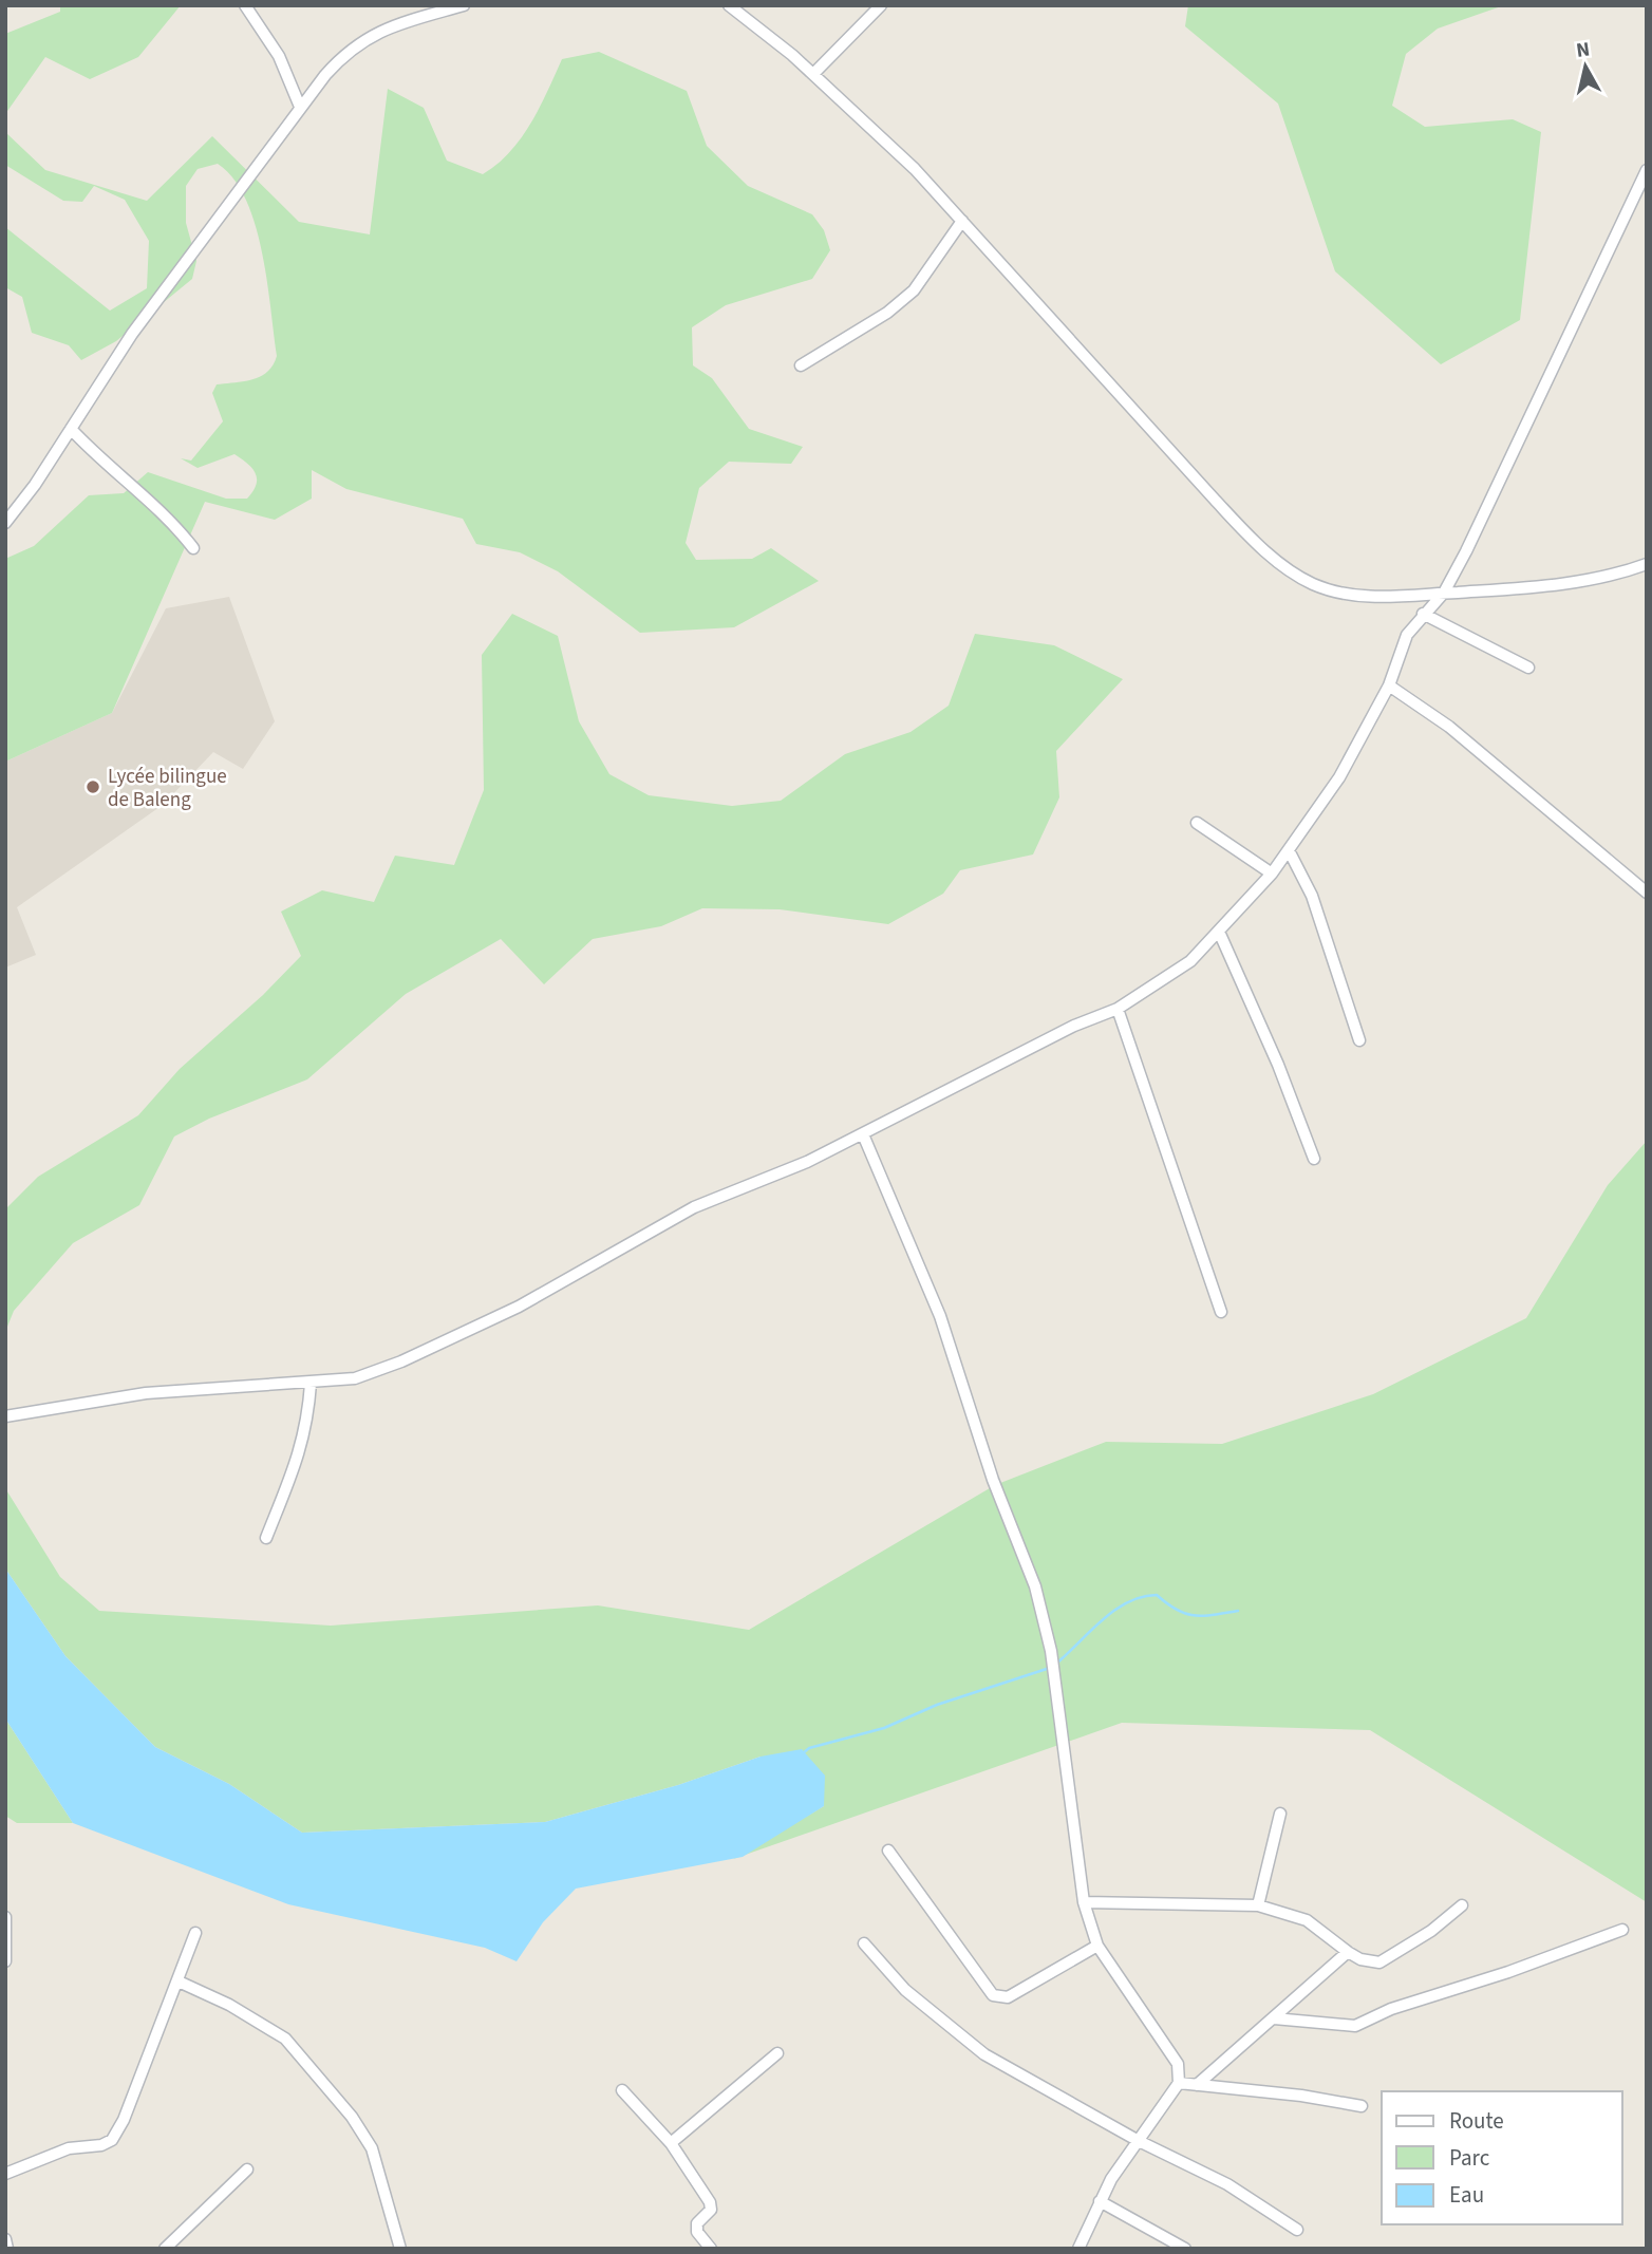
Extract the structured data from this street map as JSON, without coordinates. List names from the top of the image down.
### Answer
{
  "places": ["Lycée bilingue de Baleng"],
  "legend": ["Route", "Parc", "Eau"],
  "north": "top"
}
